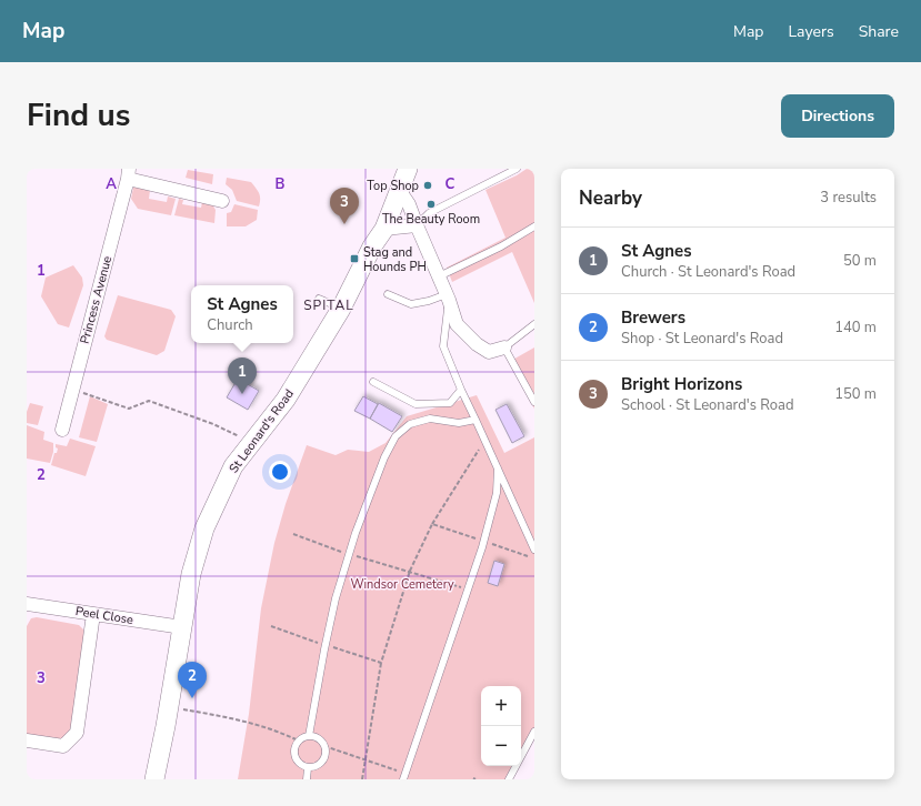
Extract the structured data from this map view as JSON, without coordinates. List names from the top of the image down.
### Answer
{
  "streets": {
    "main road": ["St Leonard's Road"],
    "street": ["Princess Avenue", "Peel Close"]
  },
  "crossings": [
    ["St Leonard's Road", "Peel Close"]
  ],
  "districts": ["SPITAL"],
  "parks": ["Windsor Cemetery"],
  "places": {
    "other": ["Top Shop", "The Beauty Room"],
    "transit": ["Stag and Hounds PH"]
  },
  "page": {
    "header": "Map",
    "nav": ["Map", "Layers", "Share"],
    "title": "Find us",
    "buttons": "Directions",
    "heading": ["Nearby", "3 results"],
    "pins": ["3", "1", "2"],
    "list": [
      {
        "mark": "1",
        "name": "St Agnes",
        "note": "Church · St Leonard's Road",
        "value": "50 m"
      },
      {
        "mark": "2",
        "name": "Brewers",
        "note": "Shop · St Leonard's Road",
        "value": "140 m"
      },
      {
        "mark": "3",
        "name": "Bright Horizons",
        "note": "School · St Leonard's Road",
        "value": "150 m"
      }
    ],
    "popup": ["St Agnes", "Church"],
    "map_buttons": ["+", "−"]
  },
  "grid": {
    "columns": ["A", "B", "C"],
    "rows": ["1", "2", "3"]
  }
}
